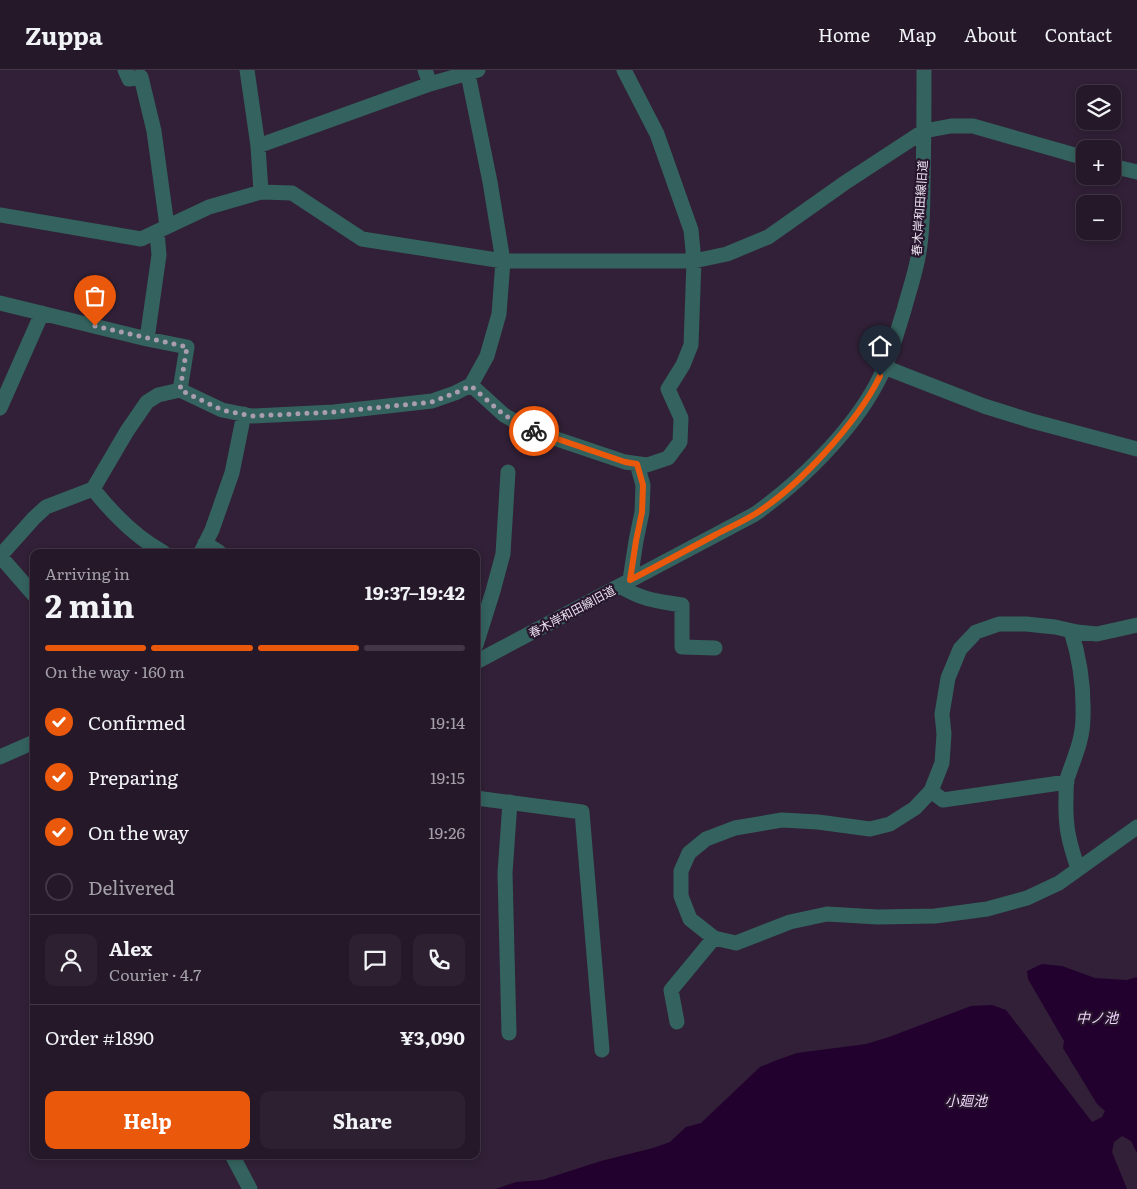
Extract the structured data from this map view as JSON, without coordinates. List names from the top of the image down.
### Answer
{
  "streets": {
    "street": ["春木岸和田線旧道"]
  },
  "water": ["中ノ池", "小廻池"],
  "page": {
    "header": "Zuppa",
    "nav": [
      "Home",
      "Map",
      "About",
      "Contact"
    ],
    "map_buttons": ["+", "−"],
    "heading": ["2 min", "Arriving in", "19:37–19:42"],
    "panel": [
      "Alex",
      "Courier · 4.7",
      "Order #1890",
      "¥3,090"
    ],
    "bar": "On the way · 160 m",
    "list": [
      ["Confirmed", "19:14"],
      ["Preparing", "19:15"],
      ["On the way", "19:26"],
      "Delivered"
    ],
    "buttons": ["Help", "Share"]
  }
}
